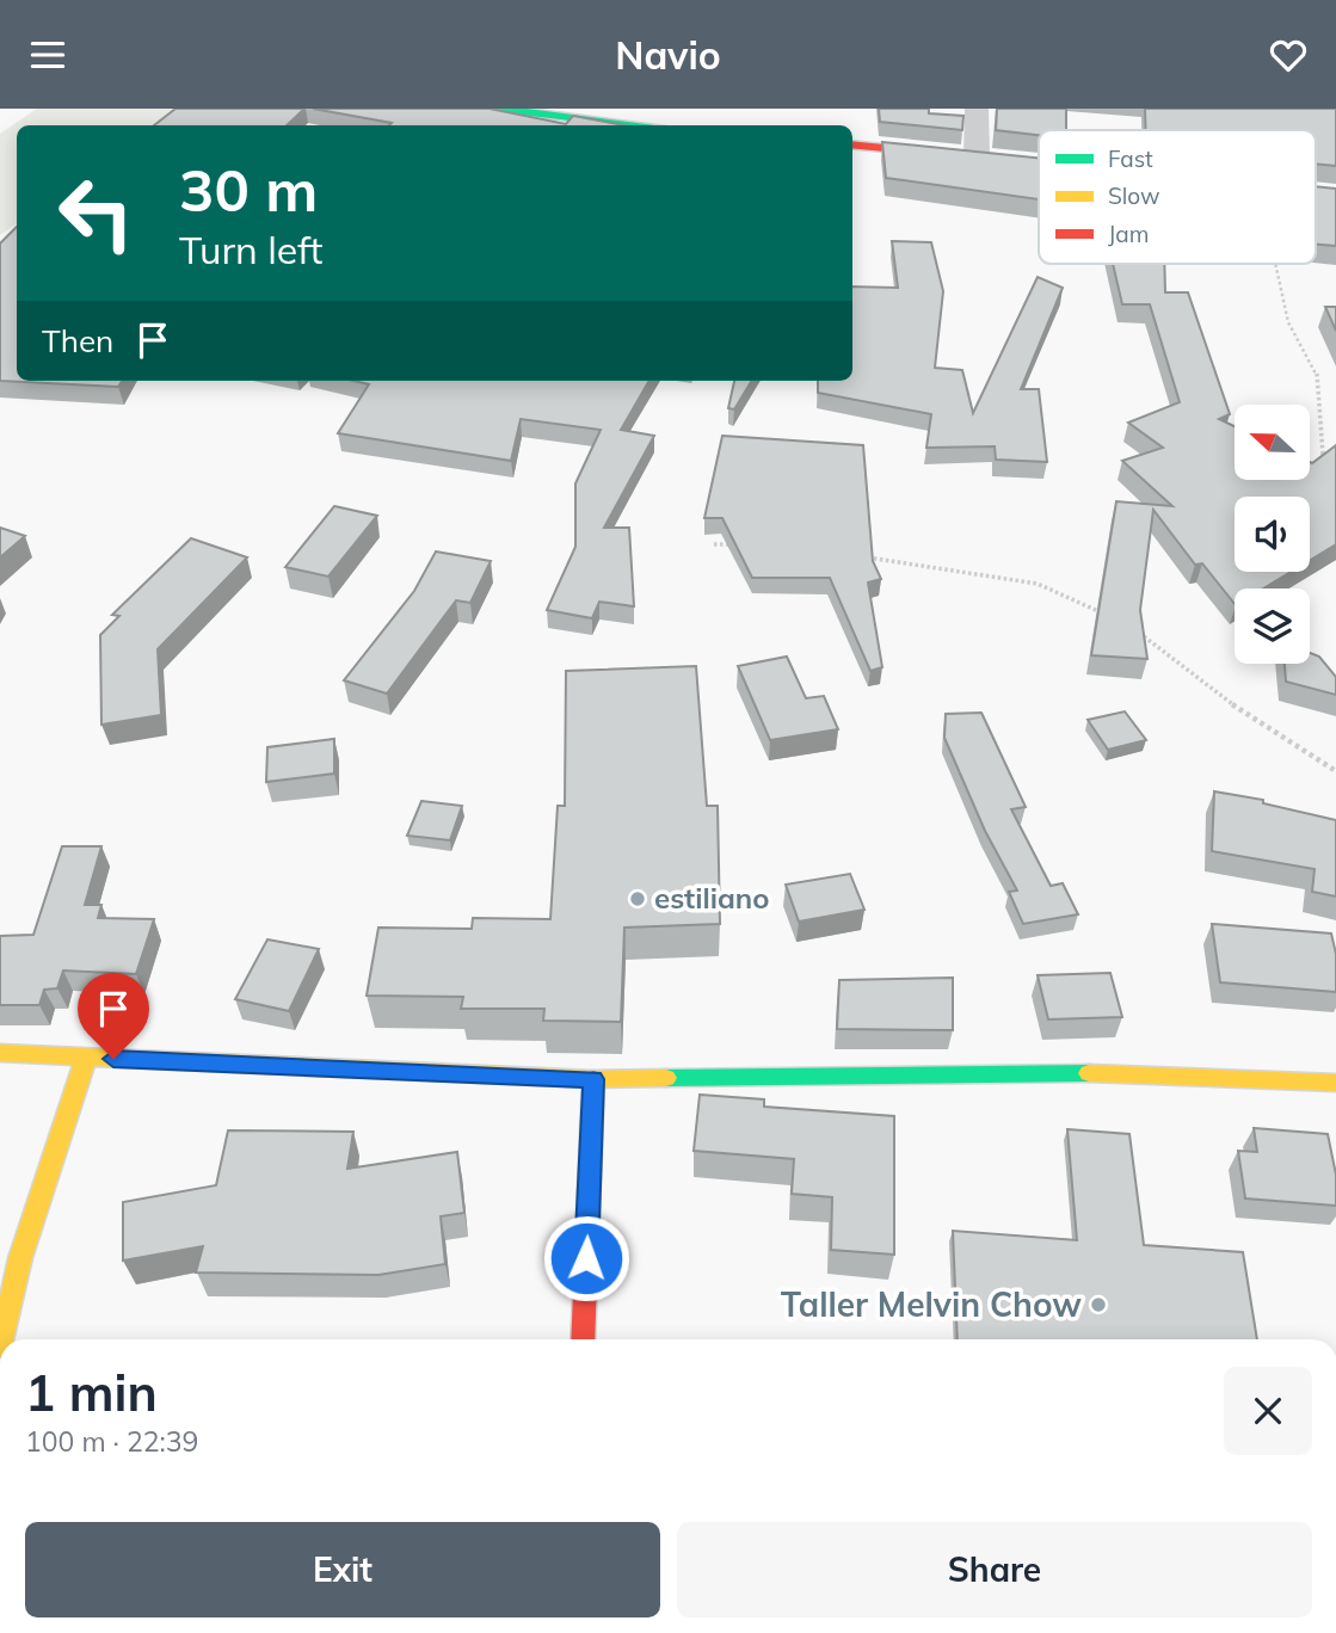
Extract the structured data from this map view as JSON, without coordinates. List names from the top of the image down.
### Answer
{
  "places": ["estiliano", "Taller Melvin Chow"],
  "legend": ["Fast", "Slow", "Jam"],
  "north": "left",
  "page": {
    "header": "Navio",
    "turn": ["30 m", "Turn left"],
    "then": "Then",
    "heading": ["1 min", "100 m · 22:39"],
    "buttons": ["Exit", "Share"]
  }
}
